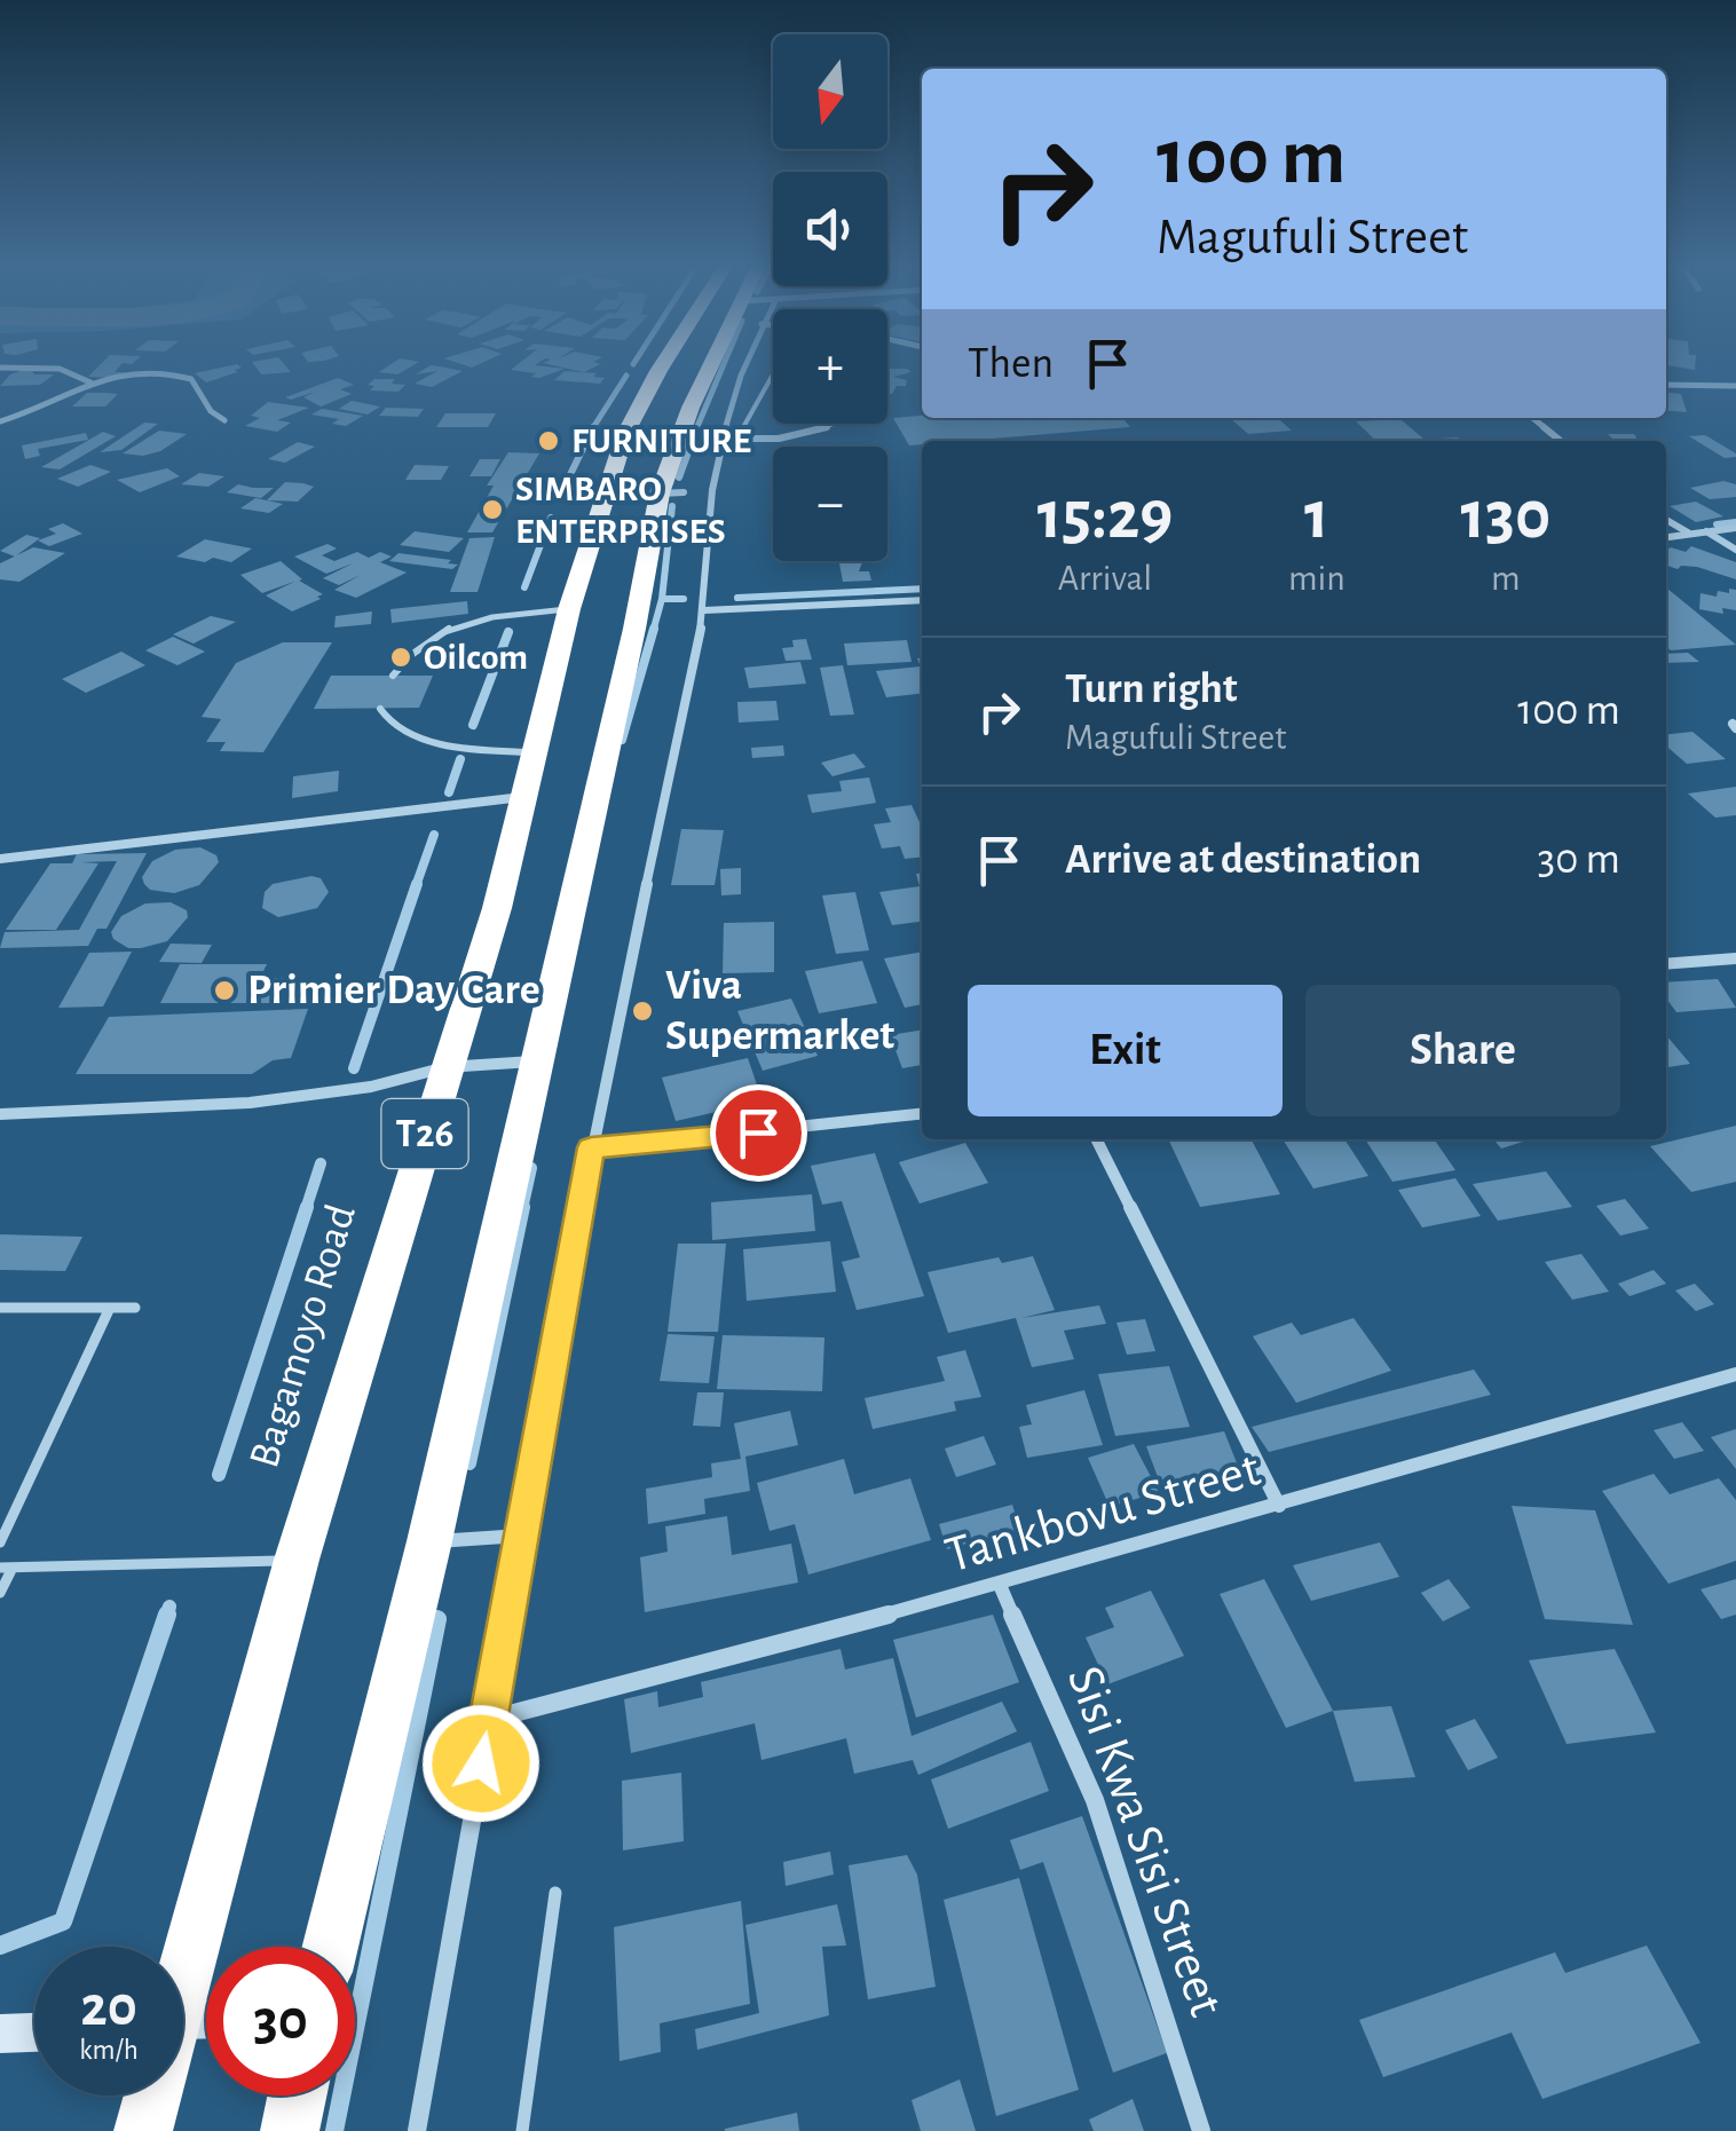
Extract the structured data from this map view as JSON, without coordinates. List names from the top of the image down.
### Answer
{
  "streets": {
    "highway": ["T26", "Bagamoyo Road"],
    "street": ["Tankbovu Street", "Sisi Kwa Sisi Street"]
  },
  "crossings": [
    ["Tankbovu Street", "Sisi Kwa Sisi Street"]
  ],
  "places": [
    "FURNITURE",
    "SIMBARO ENTERPRISES",
    "Oilcom",
    "Primier Day Care",
    "Viva Supermarket"
  ],
  "north": "bottom",
  "page": {
    "map_buttons": ["+", "−"],
    "turn": ["100 m", "Magufuli Street"],
    "then": "Then",
    "eta": [
      "15:29",
      "Arrival",
      "1",
      "min",
      "130",
      "m"
    ],
    "list": [
      {
        "name": "Turn right",
        "note": "Magufuli Street",
        "value": "100 m"
      },
      {
        "name": "Arrive at destination",
        "value": "30 m"
      }
    ],
    "buttons": ["Exit", "Share"],
    "speed": "20 km/h",
    "limit": "30"
  }
}
